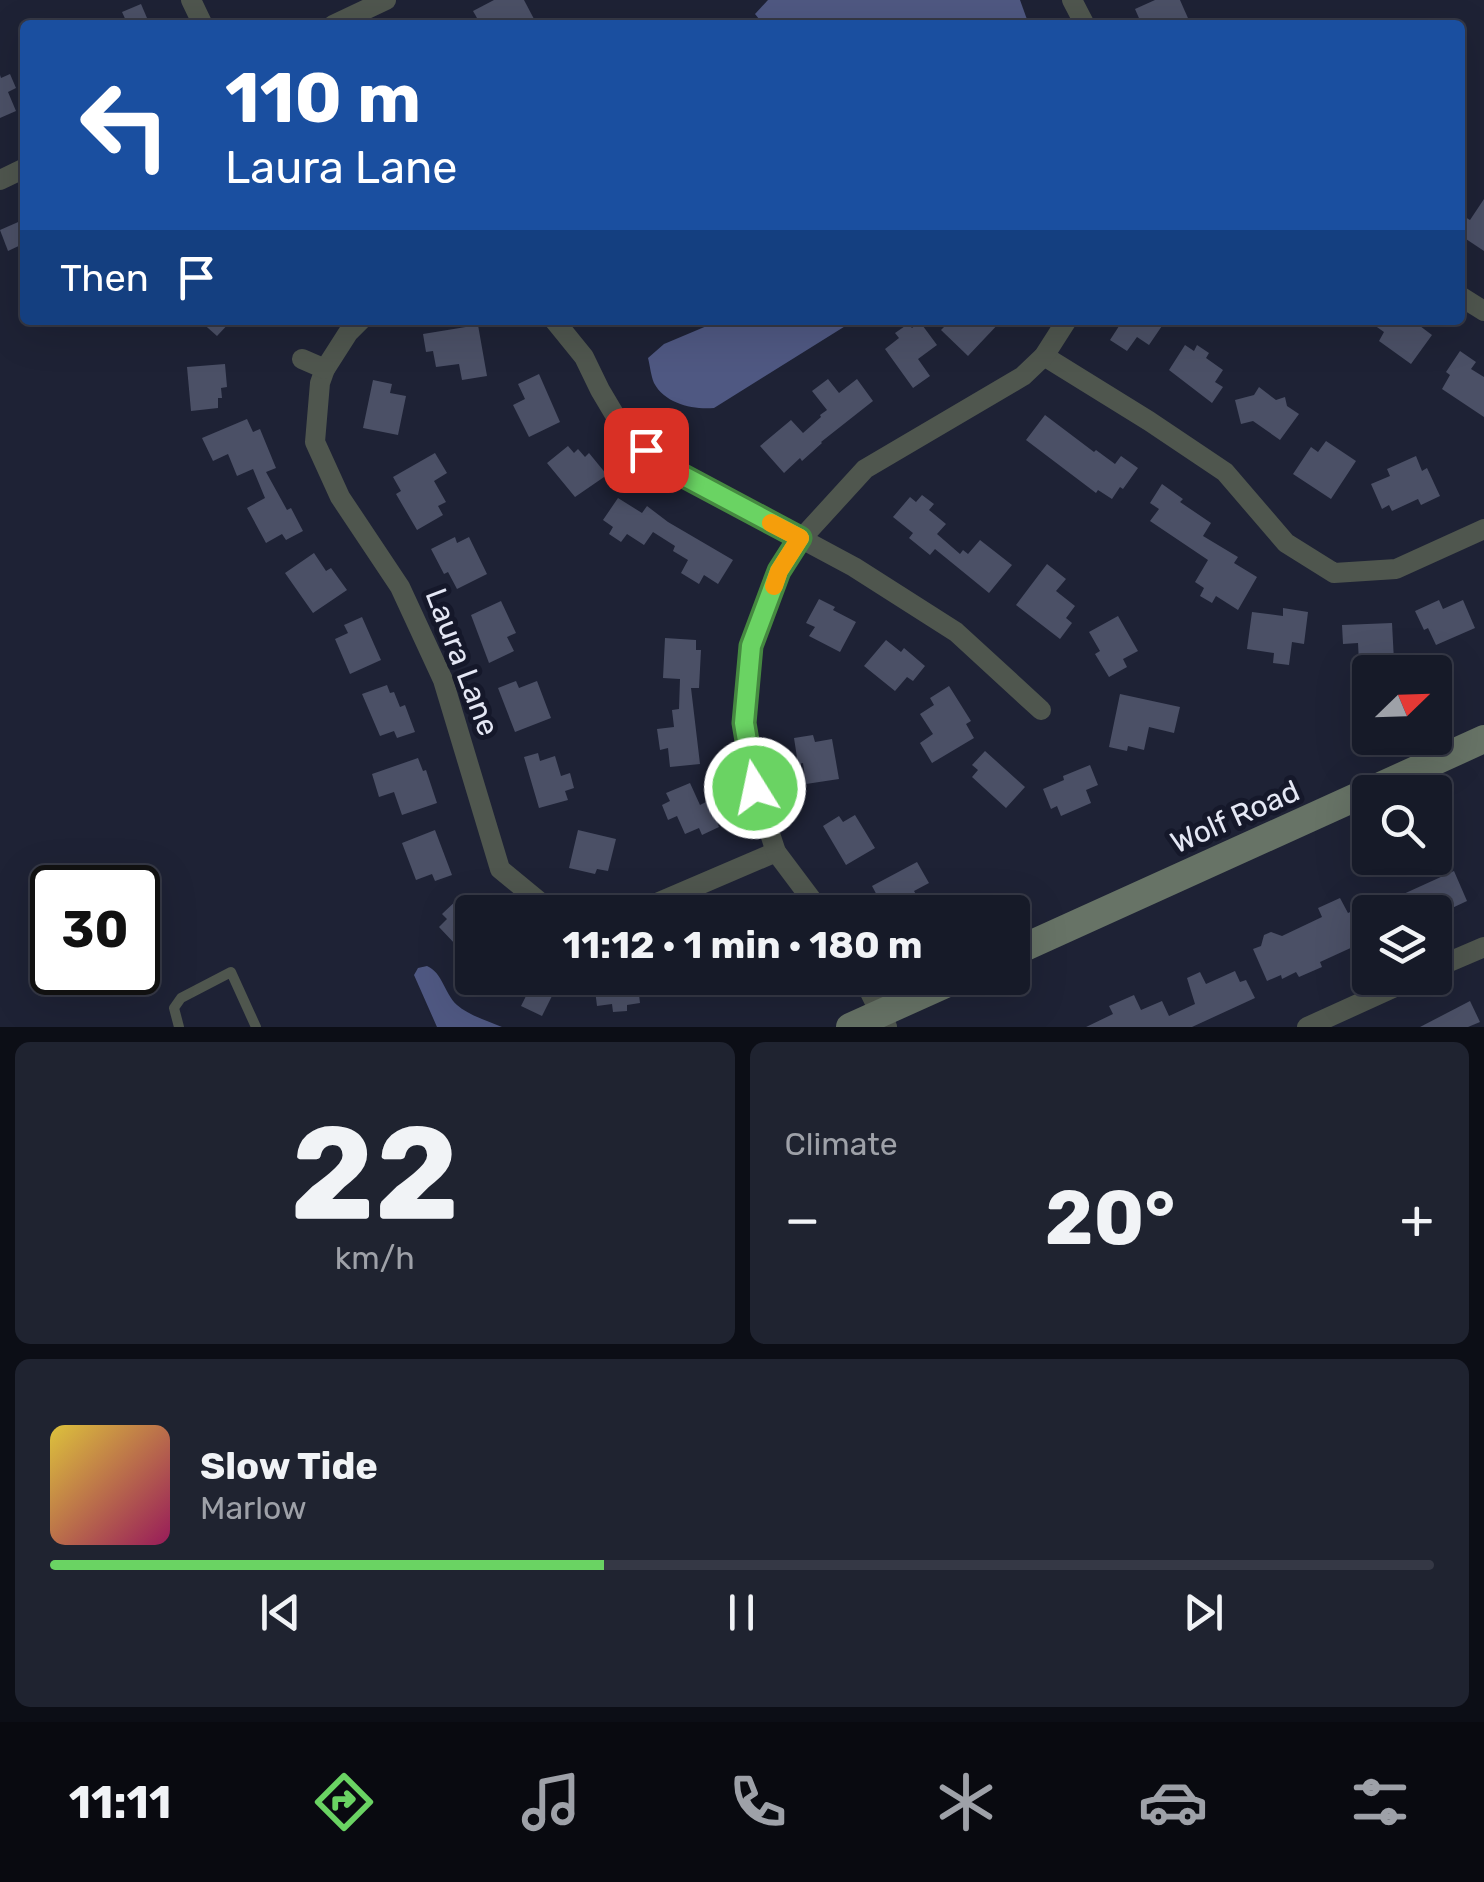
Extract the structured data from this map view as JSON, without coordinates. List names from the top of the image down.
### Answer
{
  "streets": {
    "main road": ["Wolf Road"],
    "street": ["Laura Lane"]
  },
  "north": "top right",
  "page": {
    "turn": ["110 m", "Laura Lane"],
    "then": "Then",
    "limit": "30",
    "trip": "11:12 · 1 min · 180 m",
    "tile": [
      ["22", "km/h"],
      "Climate"
    ],
    "heat": ["−", "20°", "+"],
    "song": ["Slow Tide", "Marlow"],
    "tabs": "11:11"
  }
}
